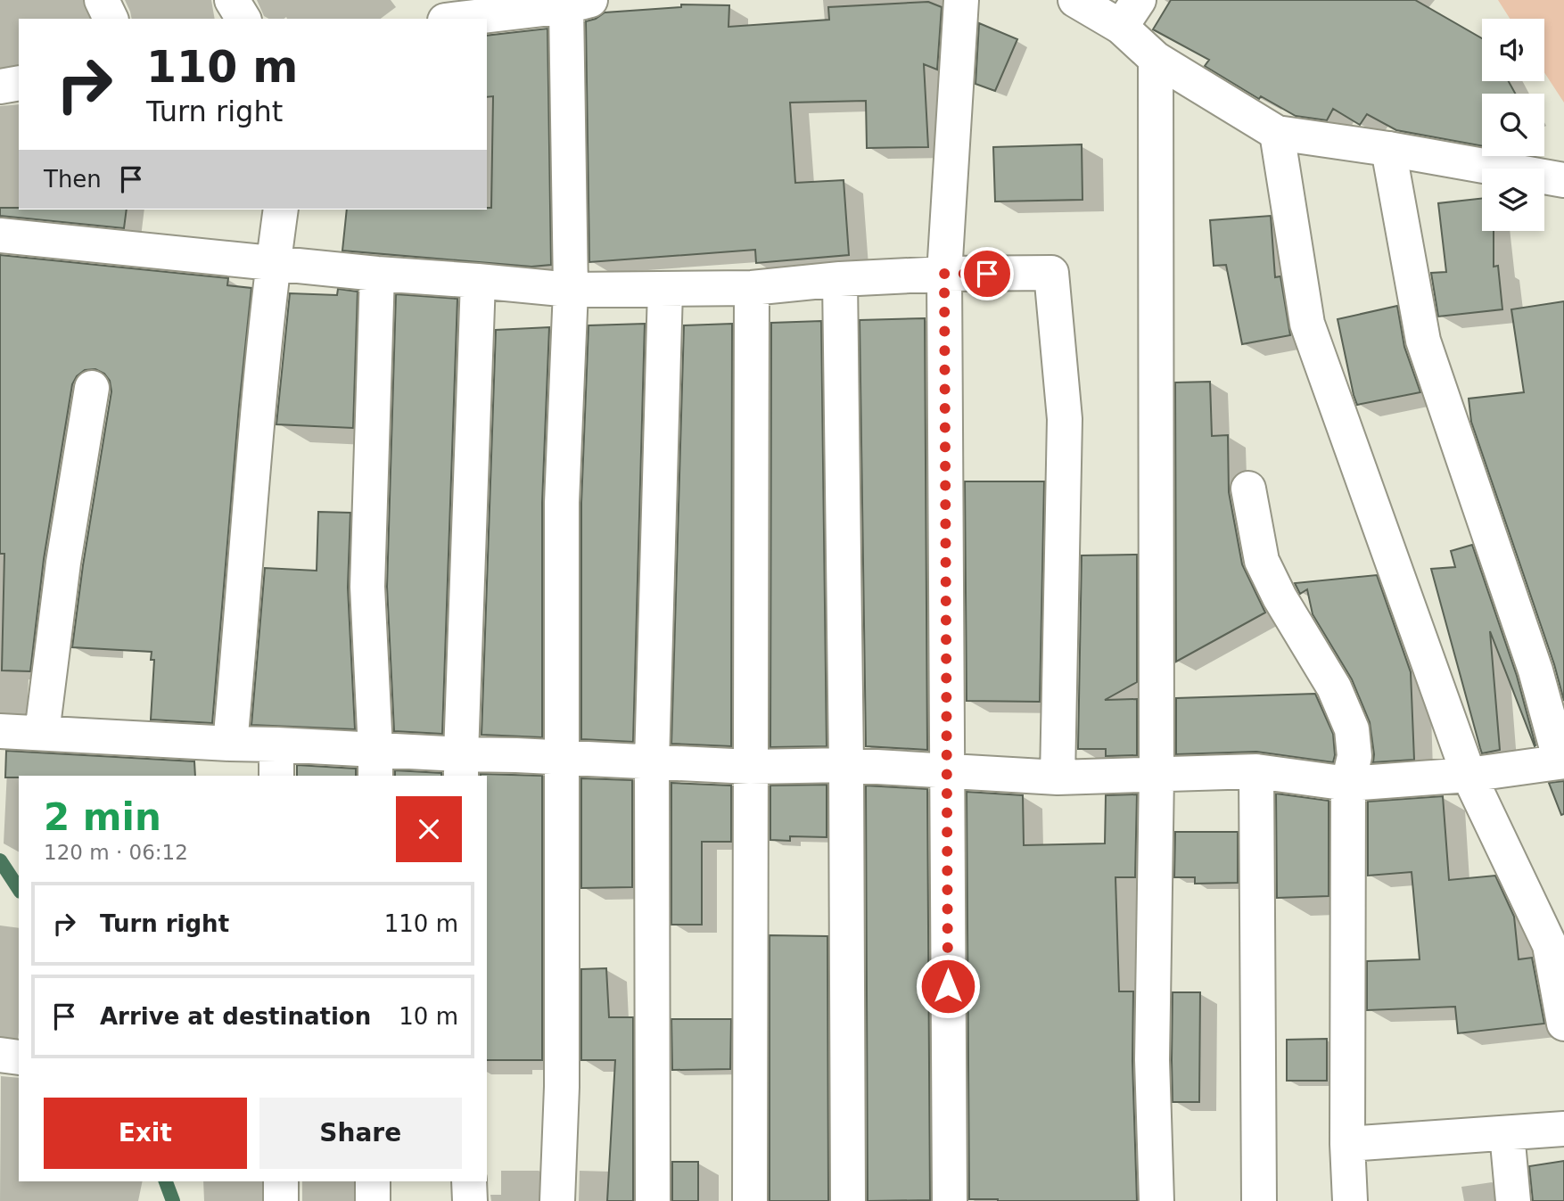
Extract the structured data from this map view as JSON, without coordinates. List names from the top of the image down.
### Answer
{
  "page": {
    "turn": ["110 m", "Turn right"],
    "then": "Then",
    "heading": ["2 min", "120 m · 06:12"],
    "list": [
      {
        "name": "Turn right",
        "value": "110 m"
      },
      {
        "name": "Arrive at destination",
        "value": "10 m"
      }
    ],
    "buttons": ["Exit", "Share"]
  }
}
